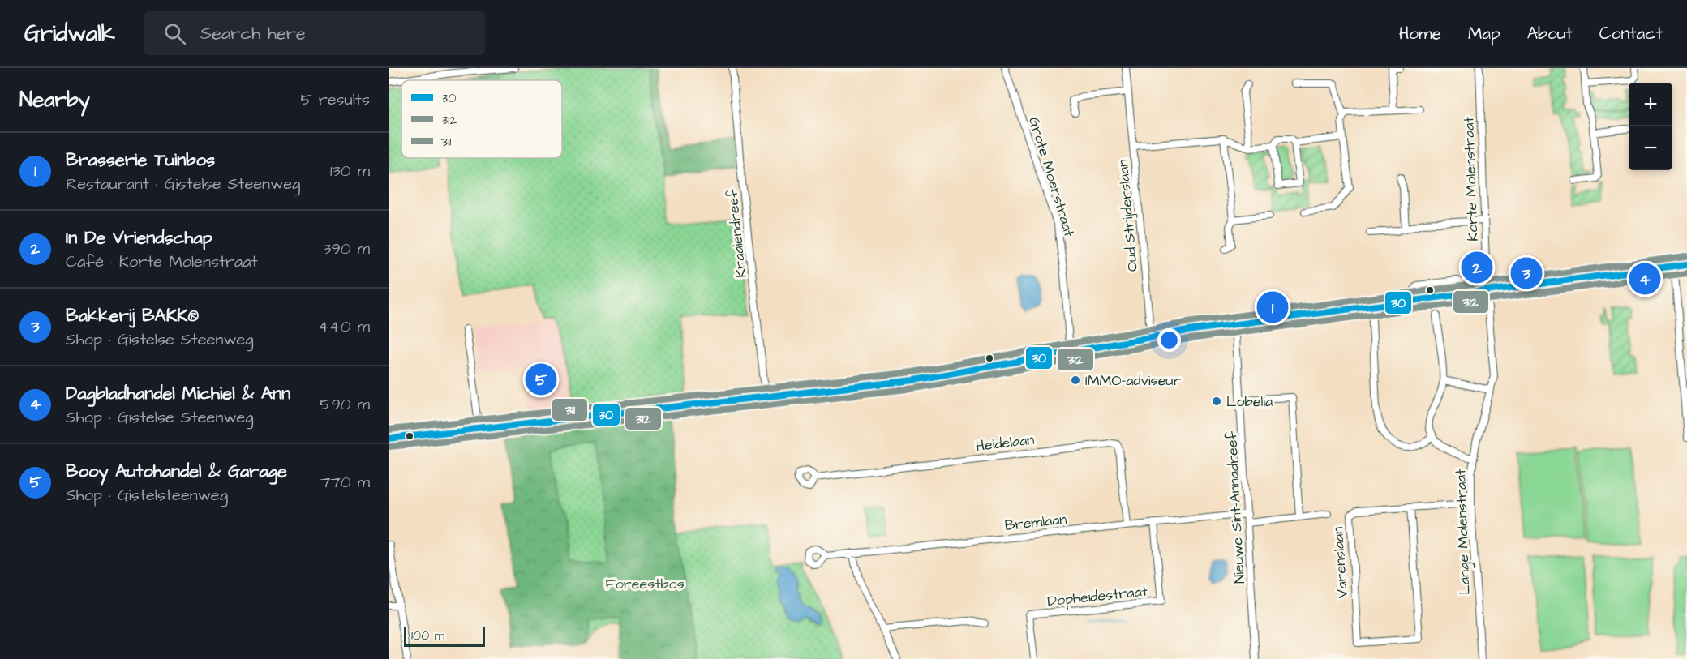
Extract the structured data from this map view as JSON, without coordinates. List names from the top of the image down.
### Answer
{
  "streets": {
    "street": [
      "Grote Moerstraat",
      "Korte Molenstraat",
      "Oud-Strijderslaan",
      "Kraaiendreef",
      "Heidelaan",
      "Nieuwe Sint-Annadreef",
      "Bremlaan",
      "Lange Molenstraat",
      "Varenslaan",
      "Dopheidestraat"
    ]
  },
  "crossings": [
    ["Korte Molenstraat", "Lange Molenstraat"],
    ["Heidelaan", "Bremlaan"],
    ["Nieuwe Sint-Annadreef", "Bremlaan"],
    ["Bremlaan", "Dopheidestraat"],
    ["Lange Molenstraat", "Varenslaan"]
  ],
  "parks": ["Foreestbos"],
  "places": ["IMMO-adviseur", "Lobelia"],
  "lines": ["transit line 311", "transit line 30", "transit line 312"],
  "legend": ["30", "312", "311"],
  "scale_bar": "100 m",
  "page": {
    "header": "Gridwalk",
    "search": "Search here",
    "nav": [
      "Home",
      "Map",
      "About",
      "Contact"
    ],
    "heading": ["Nearby", "5 results"],
    "map_buttons": ["+", "−"],
    "list": [
      {
        "mark": "1",
        "name": "Brasserie Tuinbos",
        "note": "Restaurant · Gistelse Steenweg",
        "value": "130 m"
      },
      {
        "mark": "2",
        "name": "In De Vriendschap",
        "note": "Café · Korte Molenstraat",
        "value": "390 m"
      },
      {
        "mark": "3",
        "name": "Bakkerij BAKK®",
        "note": "Shop · Gistelse Steenweg",
        "value": "440 m"
      },
      {
        "mark": "4",
        "name": "Dagbladhandel Michiel & Ann",
        "note": "Shop · Gistelse Steenweg",
        "value": "590 m"
      },
      {
        "mark": "5",
        "name": "Booy Autohandel & Garage",
        "note": "Shop · Gistelsteenweg",
        "value": "770 m"
      }
    ],
    "pins": [
      "2",
      "3",
      "4",
      "1",
      "5"
    ],
    "scale": "100 m"
  }
}
